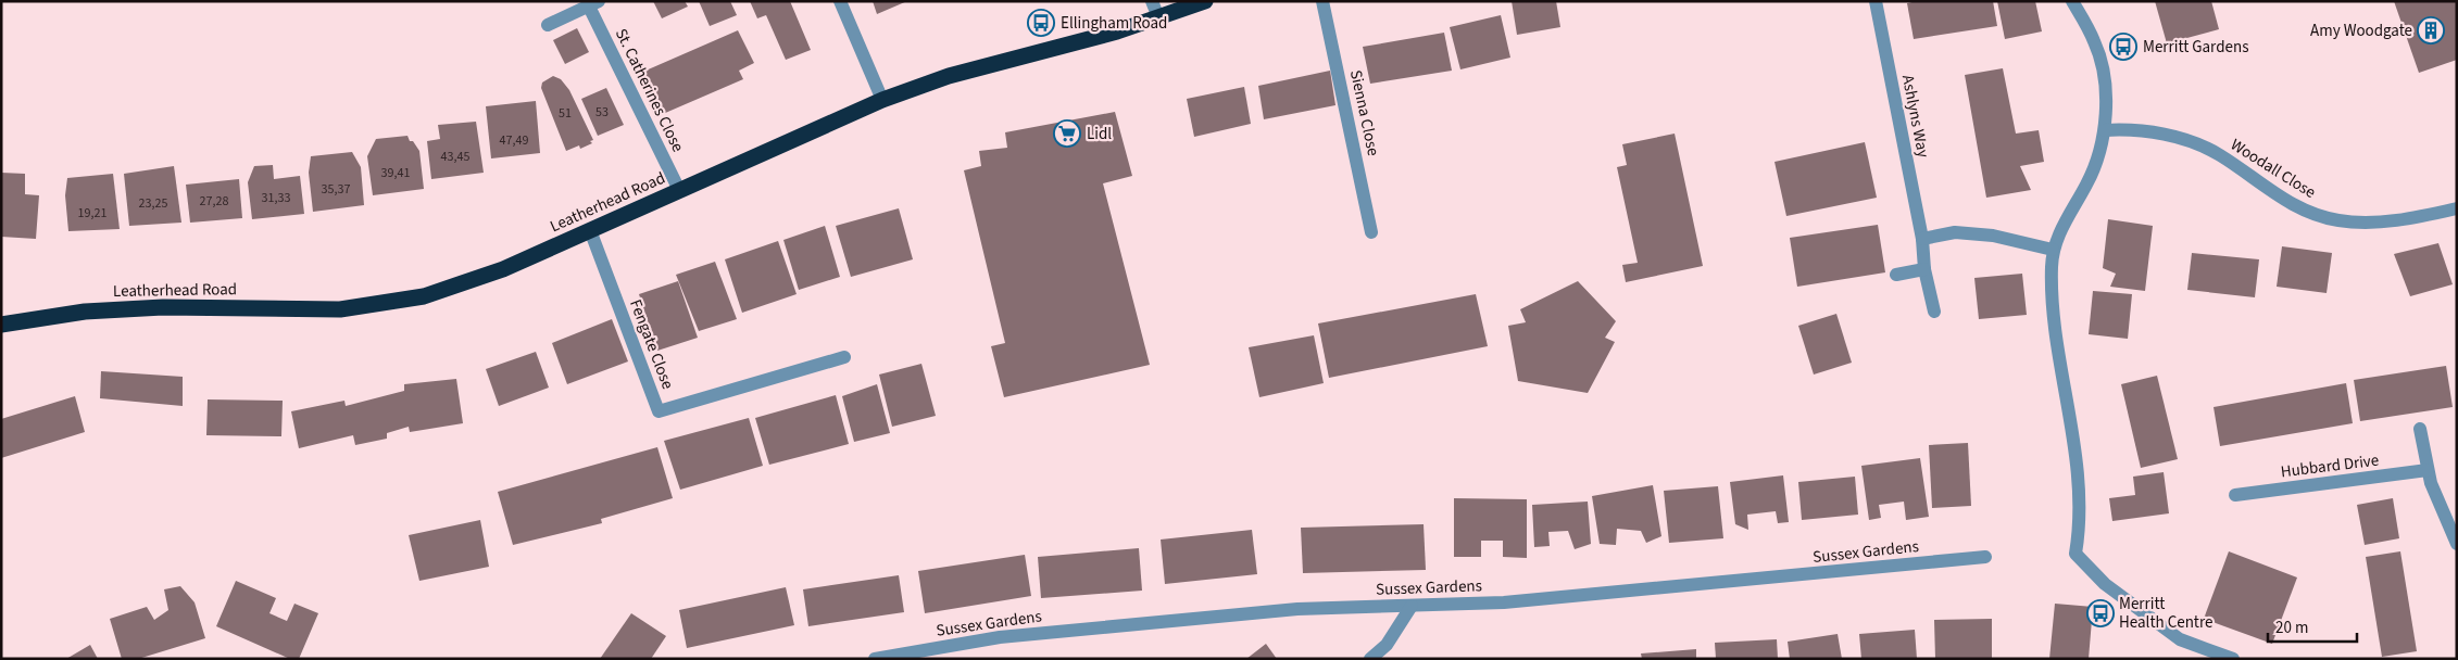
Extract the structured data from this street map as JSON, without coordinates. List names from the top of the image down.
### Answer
{
  "streets": {
    "highway": ["Leatherhead Road"],
    "street": [
      "St. Catherines Close",
      "Sienna Close",
      "Ashlyns Way",
      "Woodall Close",
      "Fengate Close",
      "Hubbard Drive",
      "Sussex Gardens"
    ]
  },
  "crossings": [
    ["St. Catherines Close", "Leatherhead Road"],
    ["Leatherhead Road", "Fengate Close"]
  ],
  "places": {
    "bus stop": ["Ellingham Road", "Merritt Gardens", "Merritt Health Centre"],
    "building": ["Amy Woodgate"],
    "supermarket": ["Lidl"]
  },
  "house_numbers": [
    "53",
    "51",
    "47,49",
    "43,45",
    "39,41",
    "35,37",
    "31,33",
    "27,28",
    "23,25",
    "19,21"
  ],
  "scale_bar": "20 m"
}
